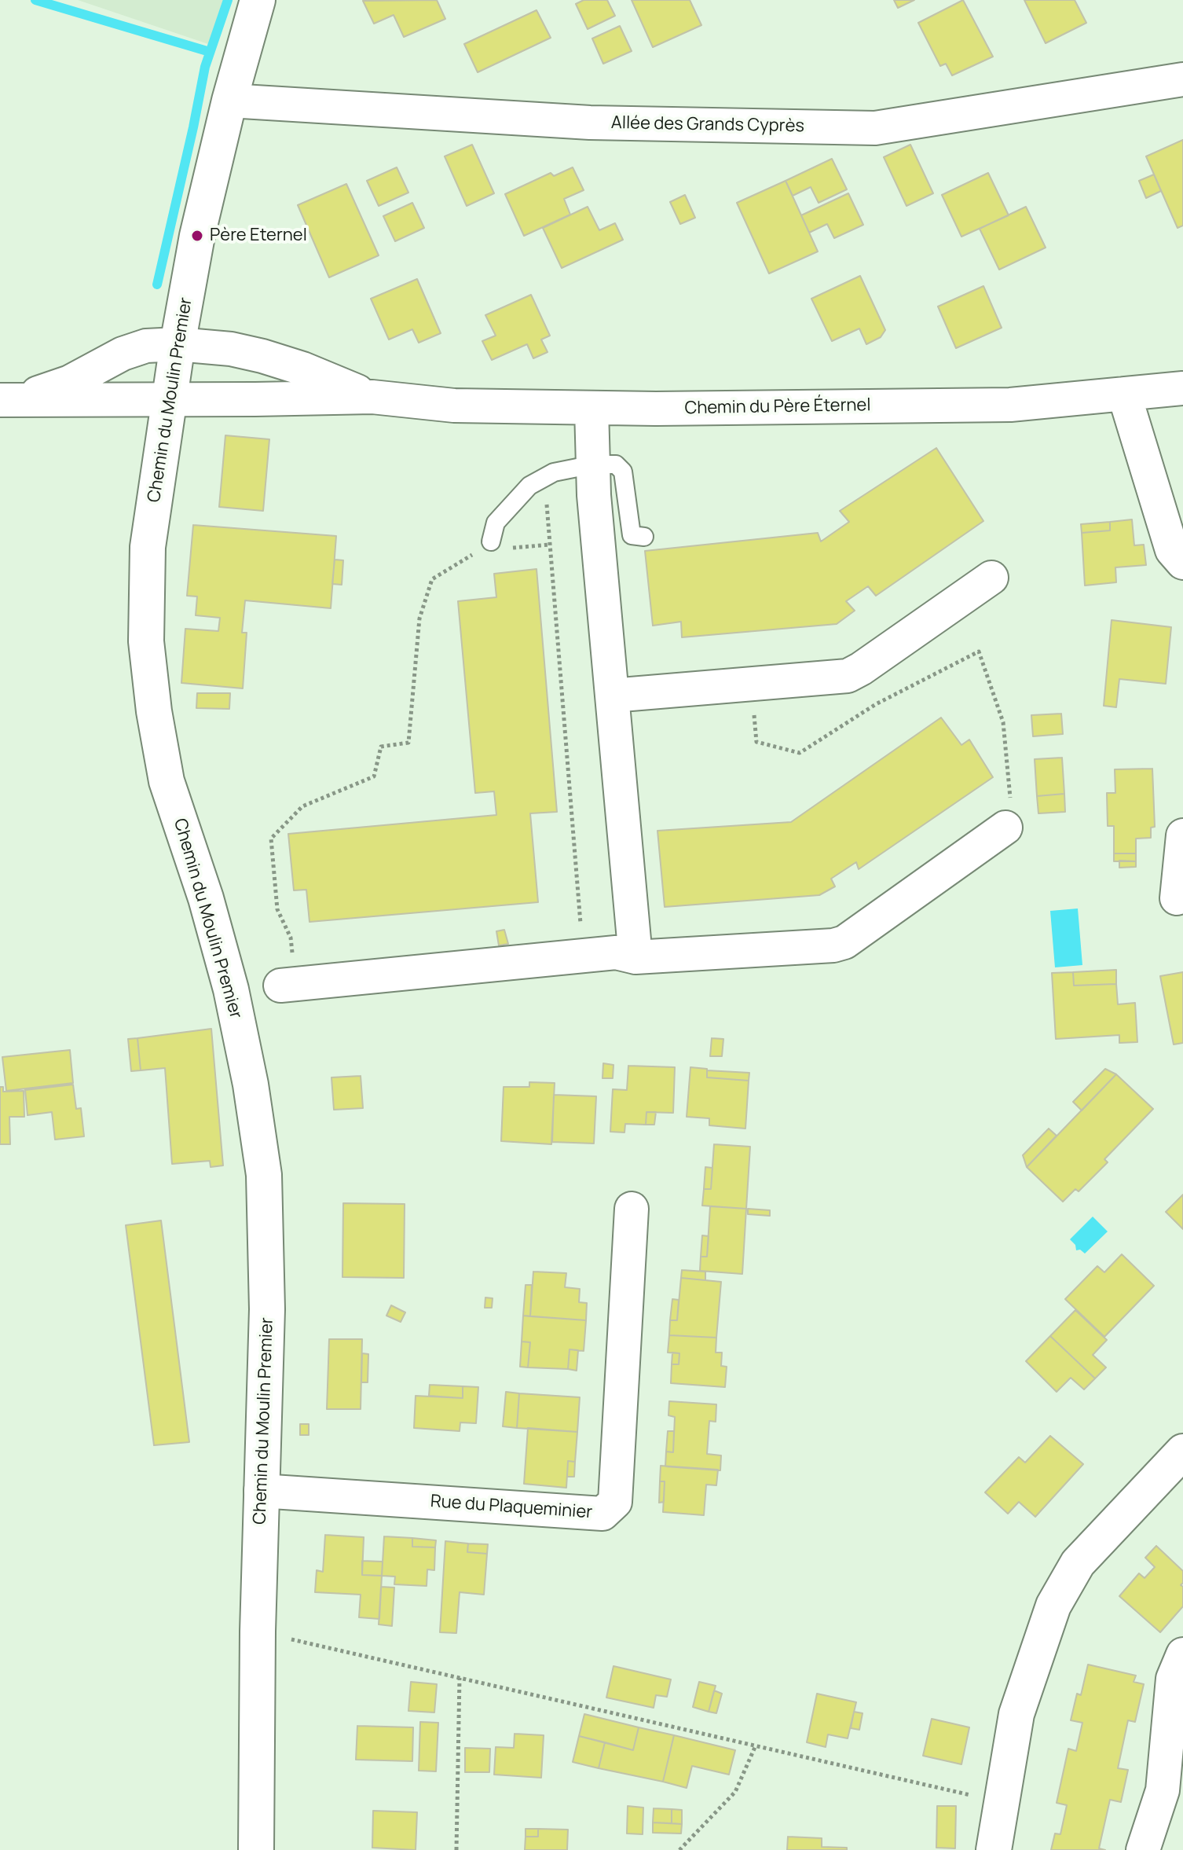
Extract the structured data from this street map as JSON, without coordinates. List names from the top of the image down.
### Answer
{
  "streets": {
    "main road": ["Chemin du Moulin Premier"],
    "street": ["Allée des Grands Cyprès", "Chemin du Père Éternel", "Rue du Plaqueminier"]
  },
  "crossings": [
    ["Allée des Grands Cyprès", "Chemin du Moulin Premier"],
    ["Chemin du Moulin Premier", "Chemin du Père Éternel"],
    ["Chemin du Moulin Premier", "Rue du Plaqueminier"]
  ],
  "places": ["Père Eternel"]
}
